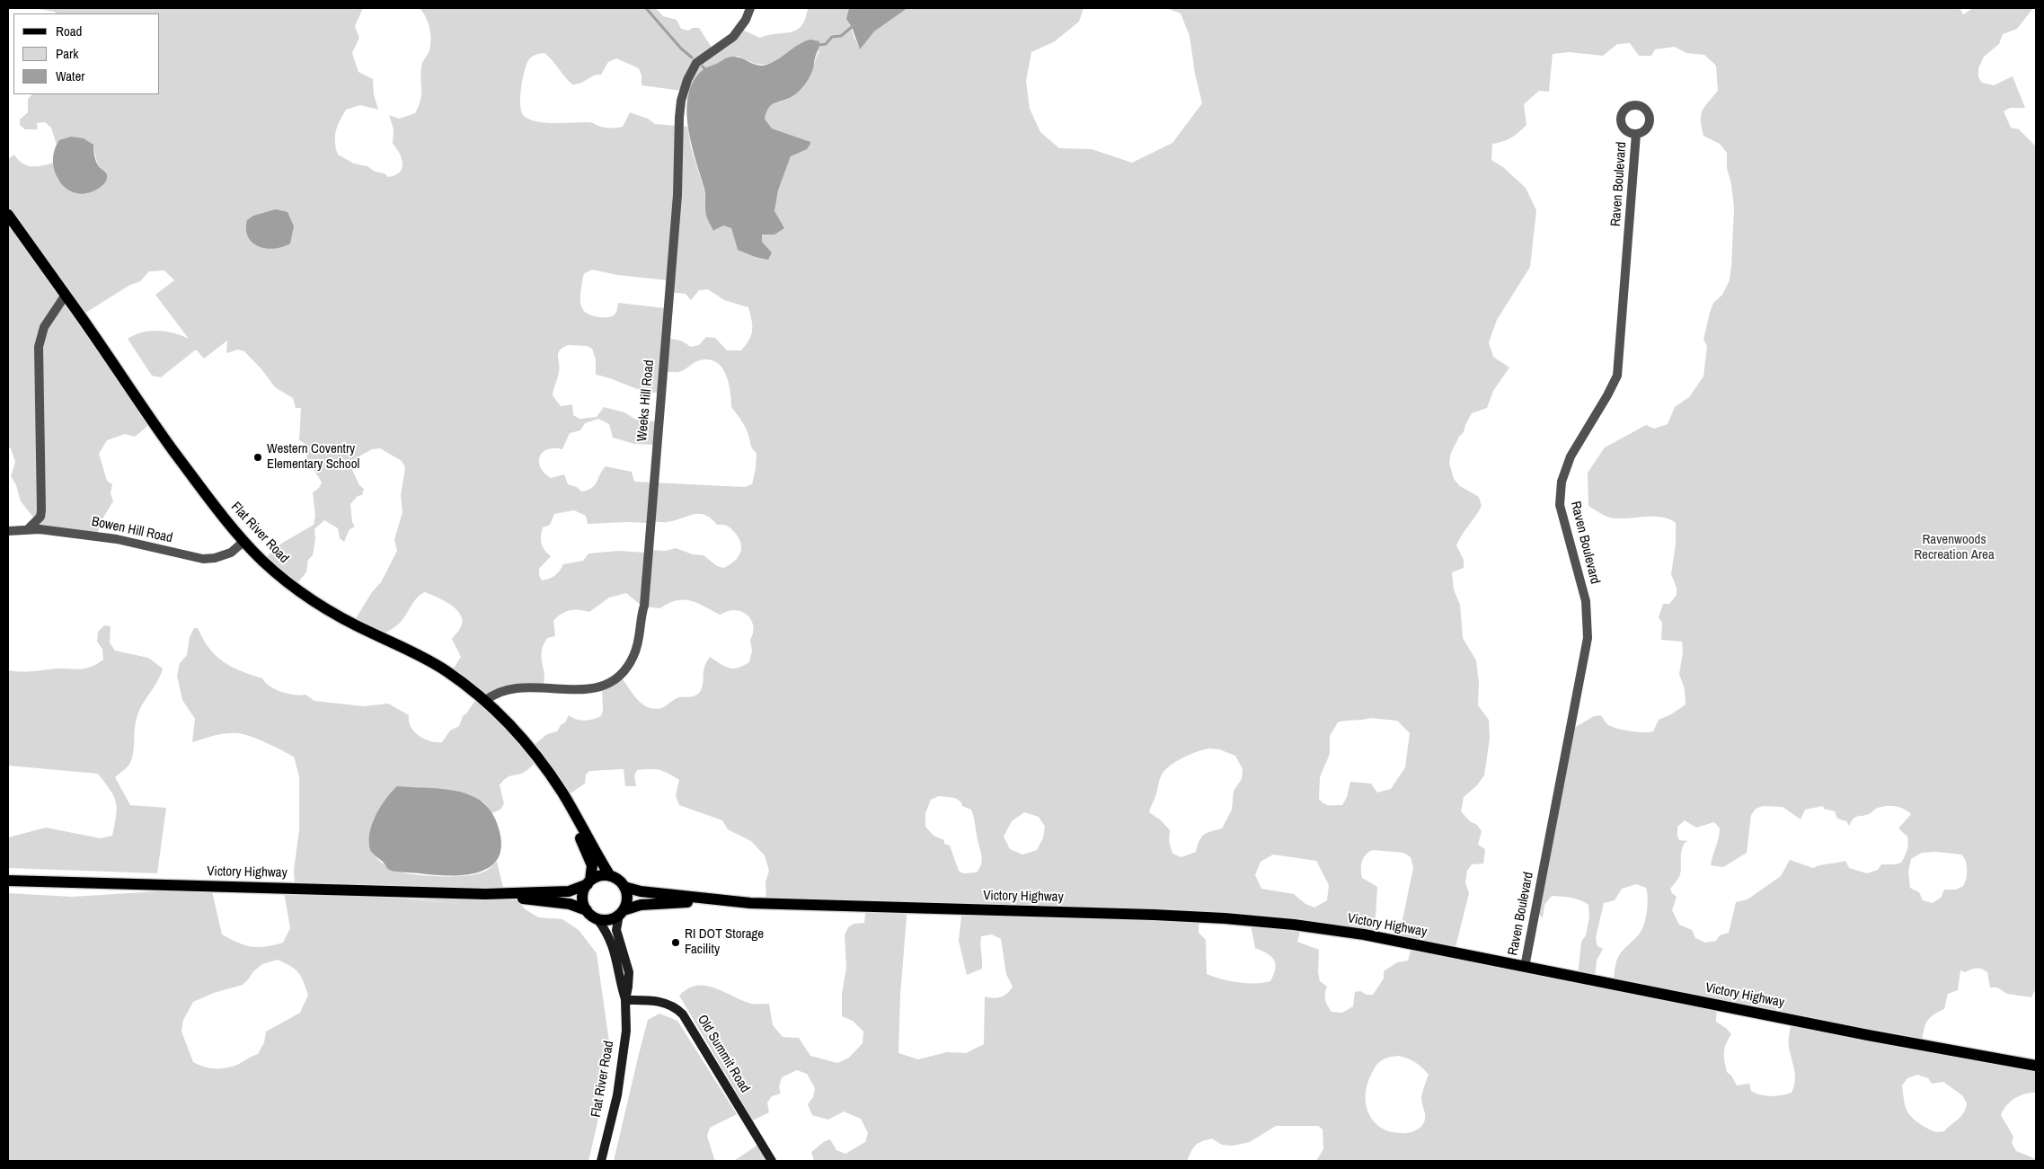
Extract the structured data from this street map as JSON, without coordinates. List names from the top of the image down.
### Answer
{
  "streets": {
    "main road": ["Flat River Road", "Victory Highway", "Old Summit Road"],
    "street": ["Raven Boulevard", "Weeks Hill Road", "Bowen Hill Road"]
  },
  "crossings": [
    ["Raven Boulevard", "Victory Highway"],
    ["Weeks Hill Road", "Flat River Road"],
    ["Bowen Hill Road", "Flat River Road"],
    ["Flat River Road", "Victory Highway"],
    ["Flat River Road", "Old Summit Road"]
  ],
  "parks": ["Ravenwoods Recreation Area"],
  "places": ["Western Coventry Elementary School", "RI DOT Storage Facility"],
  "legend": ["Road", "Park", "Water"]
}
